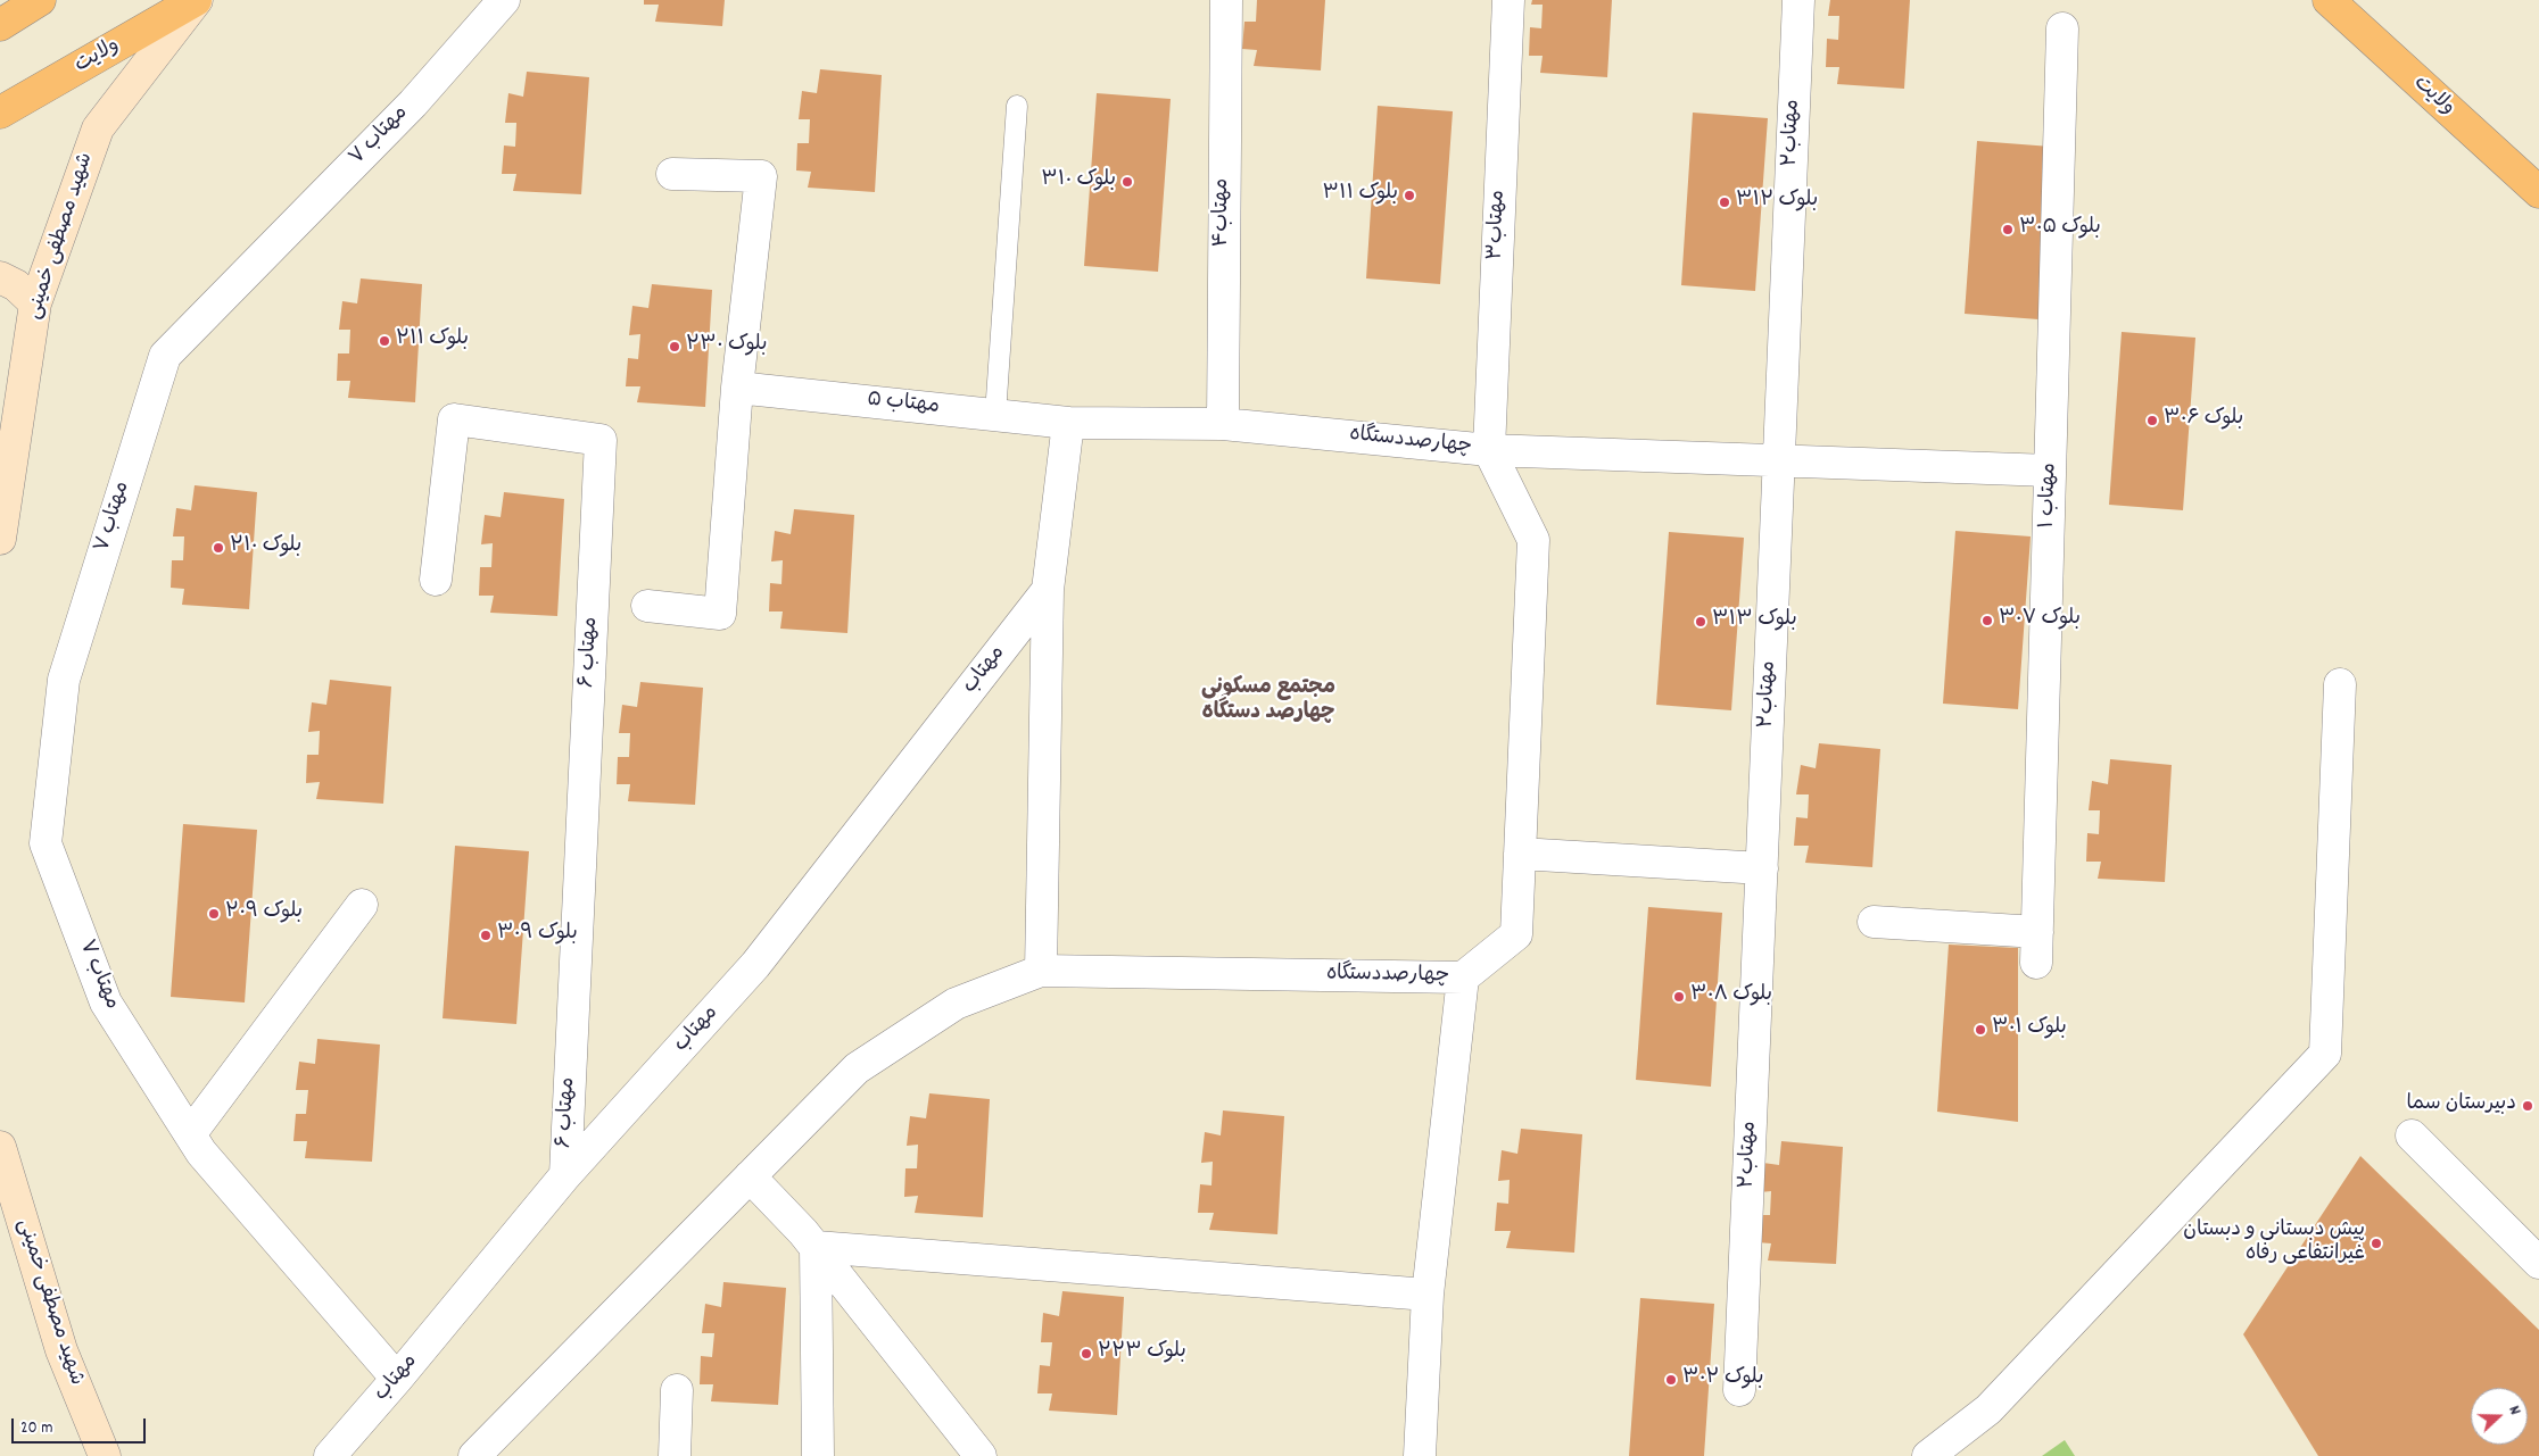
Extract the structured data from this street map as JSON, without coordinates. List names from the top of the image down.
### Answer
{
  "streets": {
    "main road": ["ولایت", "شهید مصطفی خمینی"],
    "street": [
      "مهتاب۲",
      "مهتاب ۷",
      "مهتاب۴",
      "مهتاب۳",
      "مهتاب ۵",
      "چهارصددستگاه",
      "مهتاب ۱",
      "مهتاب ۶",
      "مهتاب"
    ]
  },
  "crossings": [
    ["ولایت", "شهید مصطفی خمینی"],
    ["مهتاب ۷", "مهتاب"],
    ["مهتاب۴", "چهارصددستگاه"],
    ["مهتاب۳", "چهارصددستگاه"],
    ["مهتاب ۵", "چهارصددستگاه"],
    ["مهتاب ۶", "مهتاب"]
  ],
  "districts": ["مجتمع مسکونی چهارصد دستگاه"],
  "places": [
    "بلوک ۳۱۰",
    "بلوک ۳۱۱",
    "بلوک ۳۱۲",
    "بلوک ۳۰۵",
    "بلوک ۲۱۱",
    "بلوک ۲۳۰",
    "بلوک ۳۰۶",
    "بلوک ۲۱۰",
    "بلوک ۳۰۷",
    "بلوک ۳۱۳",
    "بلوک ۲۰۹",
    "بلوک ۳۰۹",
    "بلوک ۳۰۸",
    "بلوک ۳۰۱",
    "دبیرستان سما",
    "پیش دبستانی و دبستان غیرانتفاعی رفاه",
    "بلوک ۲۲۳",
    "بلوک ۳۰۲"
  ],
  "scale_bar": "20 m",
  "north": "right"
}
